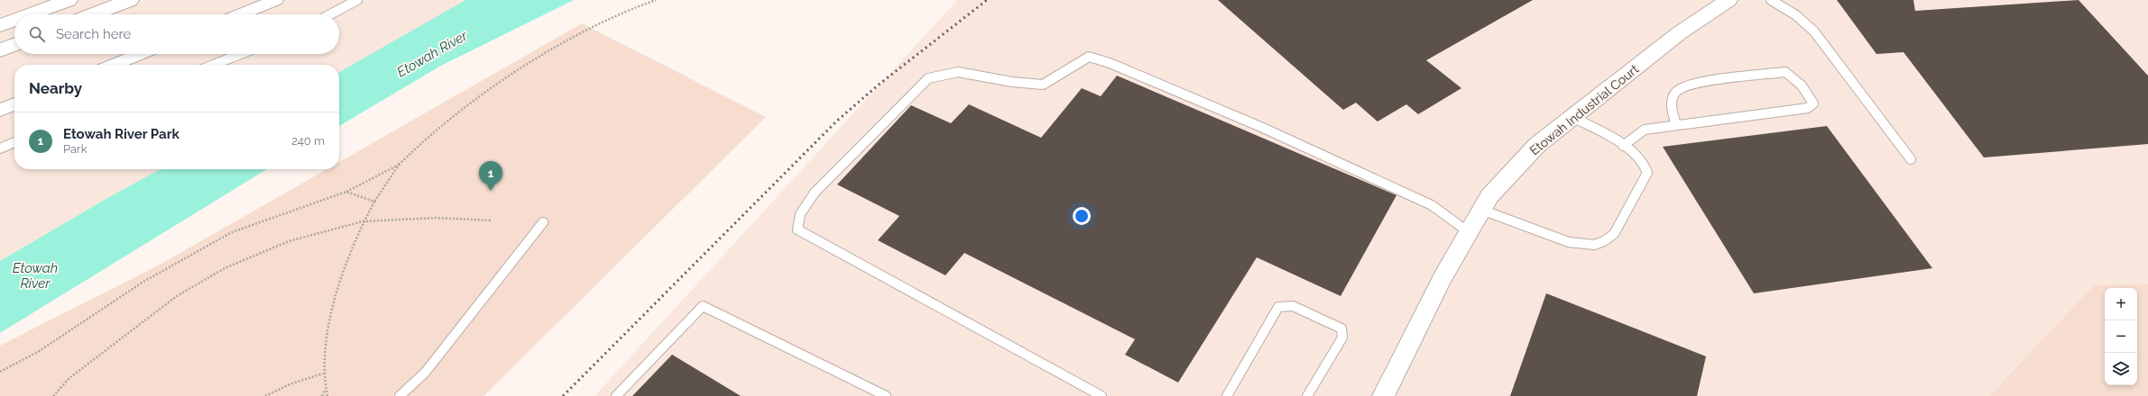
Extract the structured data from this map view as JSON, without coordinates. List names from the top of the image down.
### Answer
{
  "streets": {
    "street": ["Etowah Industrial Court"]
  },
  "water": ["Etowah River"],
  "page": {
    "search": "Search here",
    "heading": "Nearby",
    "list": [
      {
        "mark": "1",
        "name": "Etowah River Park",
        "note": "Park",
        "value": "240 m"
      }
    ],
    "pins": "1",
    "map_buttons": ["+", "−"]
  }
}
